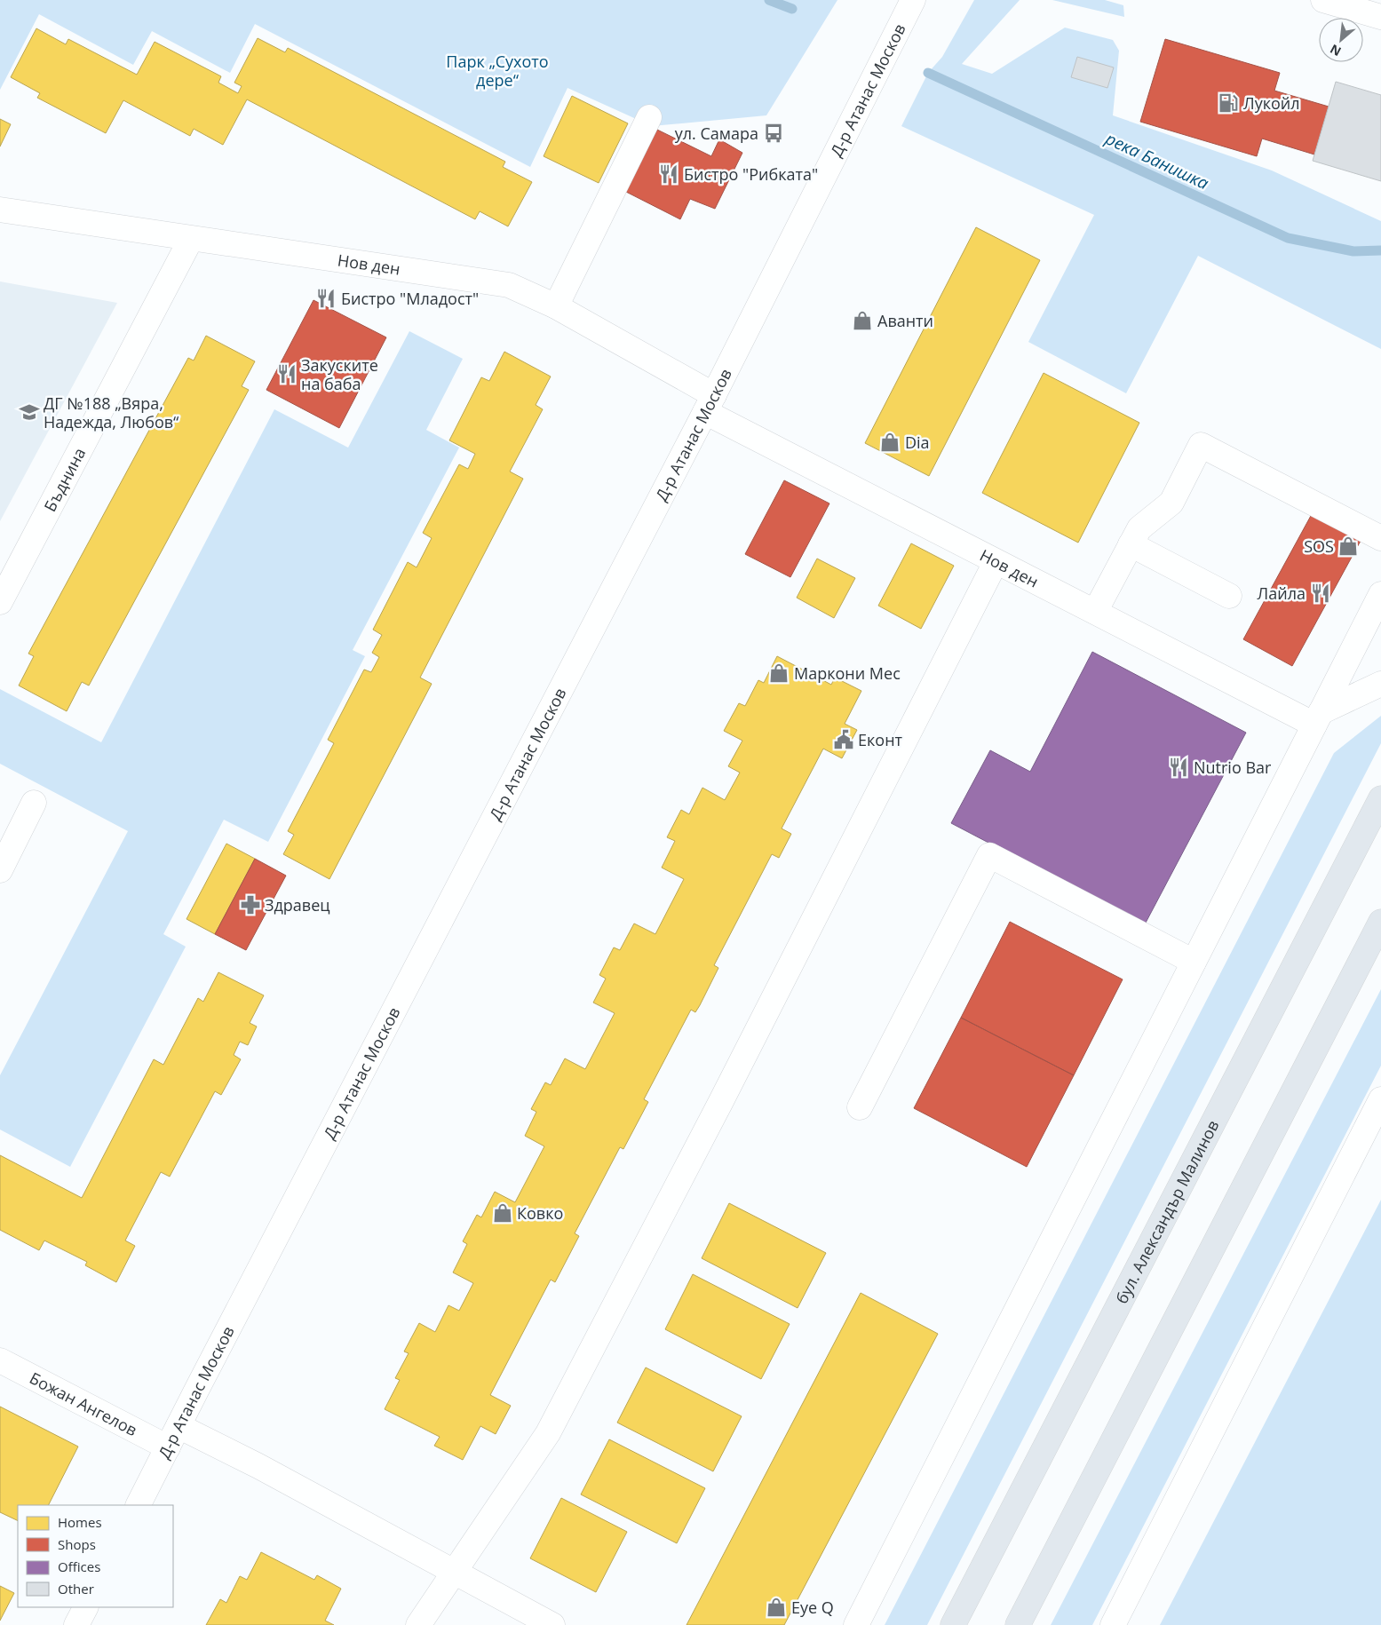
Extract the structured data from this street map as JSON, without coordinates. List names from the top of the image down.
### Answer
{
  "streets": {
    "main road": ["бул. Александър Малинов"],
    "street": [
      "Д-р Атанас Москов",
      "Нов ден",
      "Бъднина",
      "Божан Ангелов"
    ]
  },
  "crossings": [
    ["Д-р Атанас Москов", "Нов ден"],
    ["Д-р Атанас Москов", "Божан Ангелов"],
    ["Нов ден", "Бъднина"]
  ],
  "water": ["река Банишка"],
  "parks": ["Парк „Сухото дере“"],
  "places": {
    "fuel station": ["Лукойл"],
    "bus stop": ["ул. Самара"],
    "restaurant": [
      "Бистро \"Рибката\"",
      "Бистро \"Младост\"",
      "Закуските на баба",
      "Лайла",
      "Nutrio Bar"
    ],
    "shop": [
      "Аванти",
      "Dia",
      "SOS",
      "Маркони Мес",
      "Ковко",
      "Eye Q"
    ],
    "school or university": ["ДГ №188 „Вяра, Надежда, Любов“"],
    "public building": ["Еконт"],
    "pharmacy": ["Здравец"]
  },
  "legend": [
    "Homes",
    "Shops",
    "Offices",
    "Other"
  ],
  "north": "bottom left"
}
